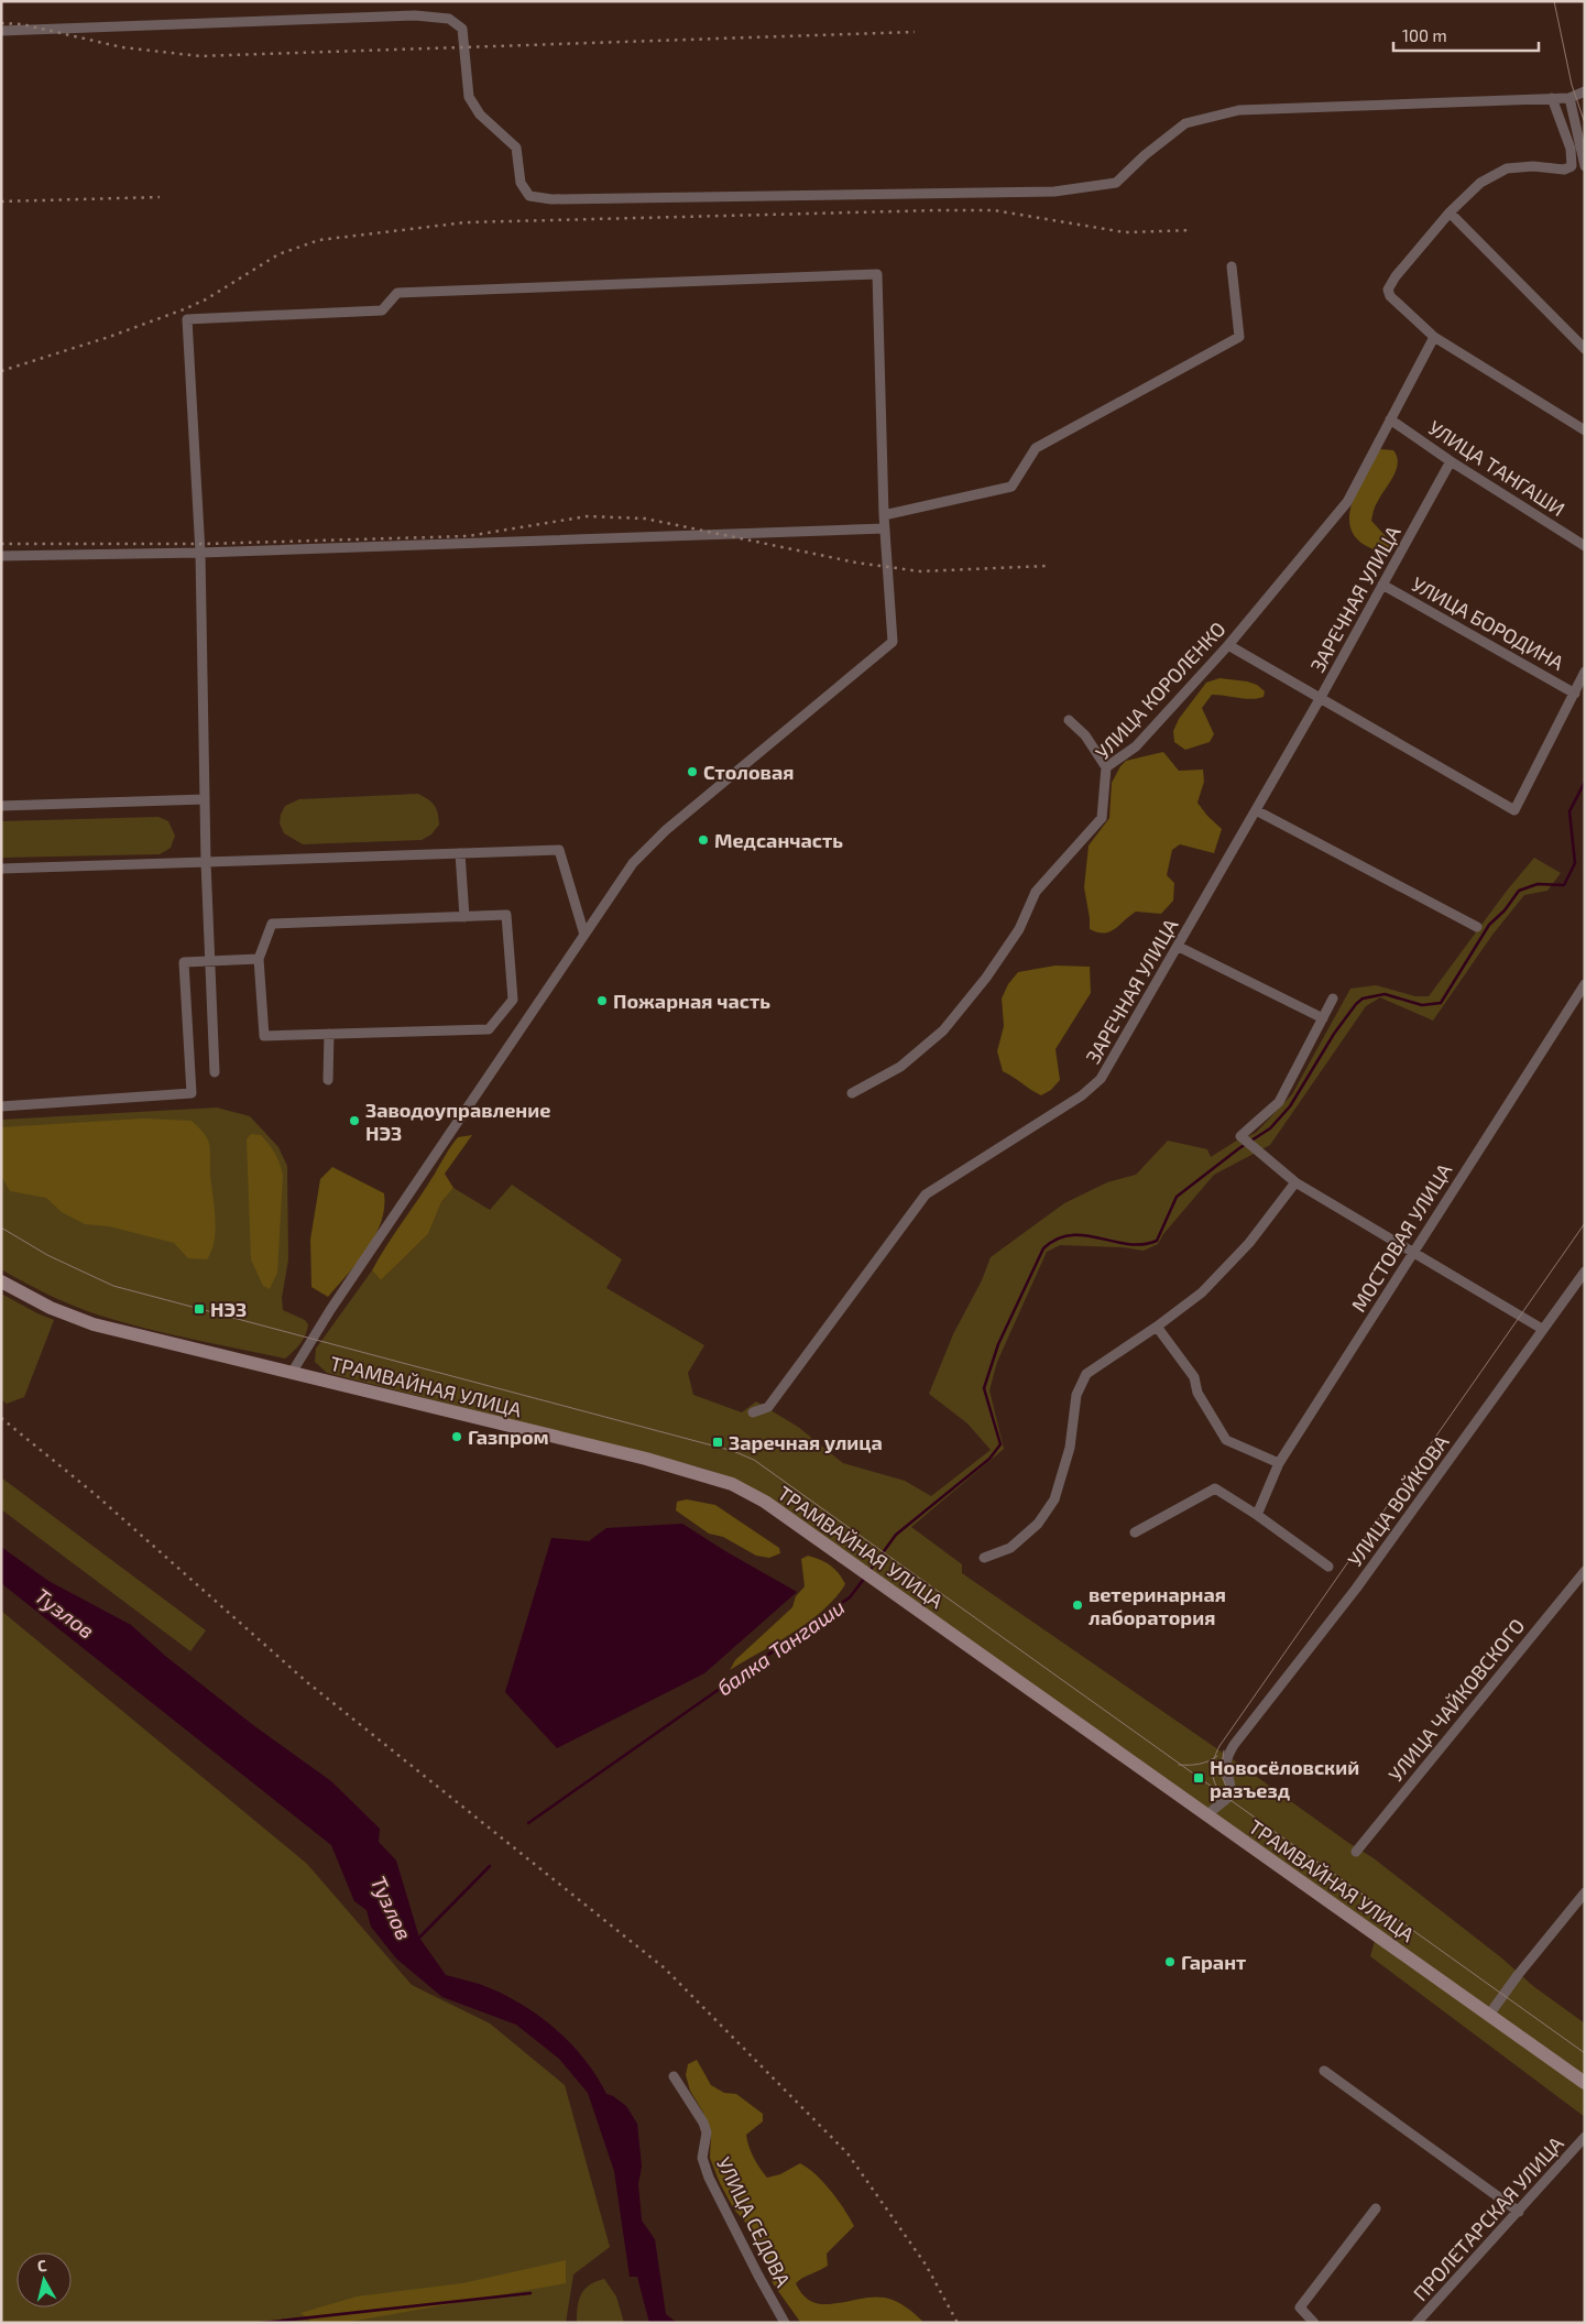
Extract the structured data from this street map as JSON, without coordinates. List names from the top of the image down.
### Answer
{
  "streets": {
    "main road": ["ТРАМВАЙНАЯ УЛИЦА"],
    "street": [
      "УЛИЦА ТАНГАШИ",
      "ЗАРЕЧНАЯ УЛИЦА",
      "УЛИЦА БОРОДИНА",
      "УЛИЦА КОРОЛЕНКО",
      "МОСТОВАЯ УЛИЦА",
      "УЛИЦА ВОЙКОВА",
      "УЛИЦА ЧАЙКОВСКОГО",
      "ПРОЛЕТАРСКАЯ УЛИЦА",
      "УЛИЦА СЕДОВА"
    ]
  },
  "crossings": [
    ["УЛИЦА ТАНГАШИ", "ЗАРЕЧНАЯ УЛИЦА"],
    ["УЛИЦА ТАНГАШИ", "УЛИЦА КОРОЛЕНКО"],
    ["ЗАРЕЧНАЯ УЛИЦА", "УЛИЦА БОРОДИНА"],
    ["ТРАМВАЙНАЯ УЛИЦА", "УЛИЦА ВОЙКОВА"]
  ],
  "water": ["Тузлов", "балка Тангаши"],
  "places": {
    "other": [
      "Столовая",
      "Медсанчасть",
      "Пожарная часть",
      "Заводоуправление НЭЗ",
      "Газпром",
      "ветеринарная лаборатория",
      "Гарант"
    ],
    "transit": ["НЭЗ", "Заречная улица", "Новосёловский разъезд"]
  },
  "scale_bar": "100 m",
  "north": "top"
}
